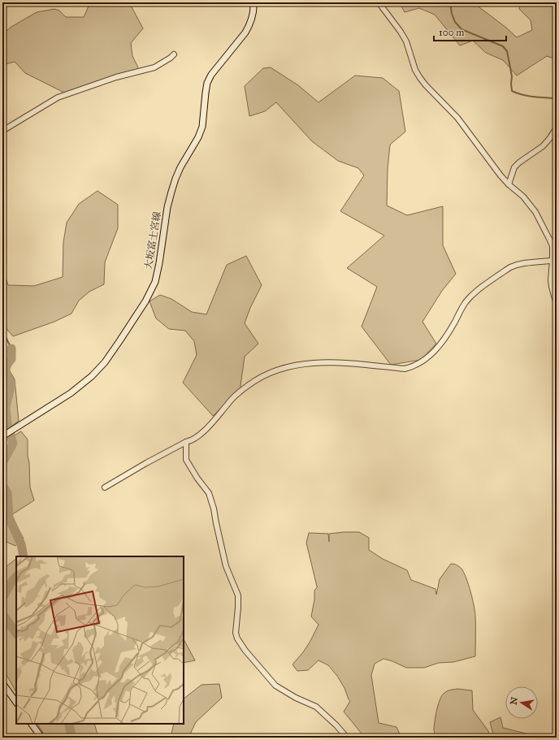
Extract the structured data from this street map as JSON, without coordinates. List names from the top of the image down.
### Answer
{
  "streets": {
    "main road": ["大坂富士宮線"]
  },
  "scale_bar": "100 m",
  "north": "left"
}
